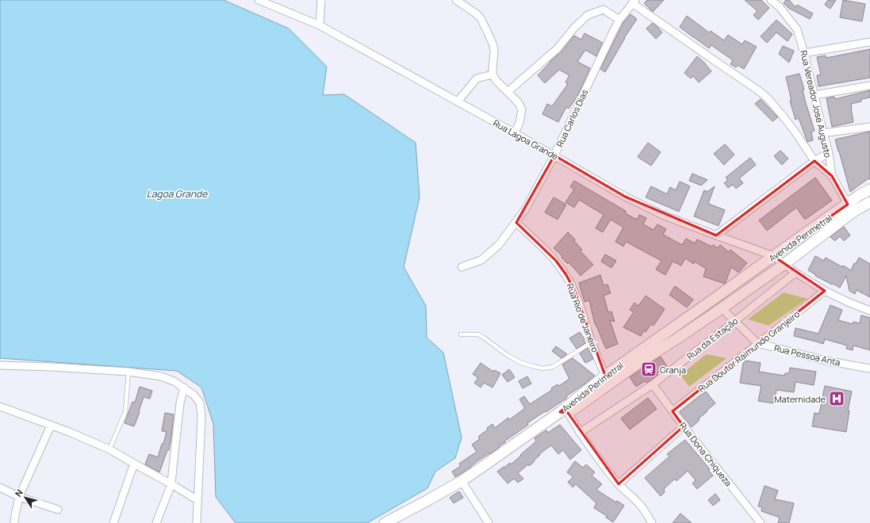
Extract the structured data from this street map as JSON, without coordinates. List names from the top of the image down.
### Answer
{
  "streets": {
    "street": [
      "Rua Vereador José Augusto",
      "Rua Carlos Dias",
      "Rua Lagoa Grande",
      "Avenida Perimetral",
      "Rua Rio de Janeiro",
      "Rua da Estação",
      "Rua Doutor Raimundo Granjeiro",
      "Rua Pessoa Anta",
      "Rua Dona Chiqueza"
    ]
  },
  "crossings": [
    ["Rua Vereador José Augusto", "Avenida Perimetral"],
    ["Rua Carlos Dias", "Rua Lagoa Grande"],
    ["Rua Carlos Dias", "Rua Rio de Janeiro"],
    ["Rua Lagoa Grande", "Avenida Perimetral"],
    ["Rua Lagoa Grande", "Rua da Estação"],
    ["Rua Lagoa Grande", "Rua Doutor Raimundo Granjeiro"],
    ["Avenida Perimetral", "Rua Rio de Janeiro"],
    ["Rua da Estação", "Rua Dona Chiqueza"],
    ["Rua Doutor Raimundo Granjeiro", "Rua Pessoa Anta"],
    ["Rua Doutor Raimundo Granjeiro", "Rua Dona Chiqueza"]
  ],
  "water": ["Lagoa Grande"],
  "places": {
    "station": ["Granja"],
    "hospital": ["Maternidade"]
  },
  "north": "top left"
}
